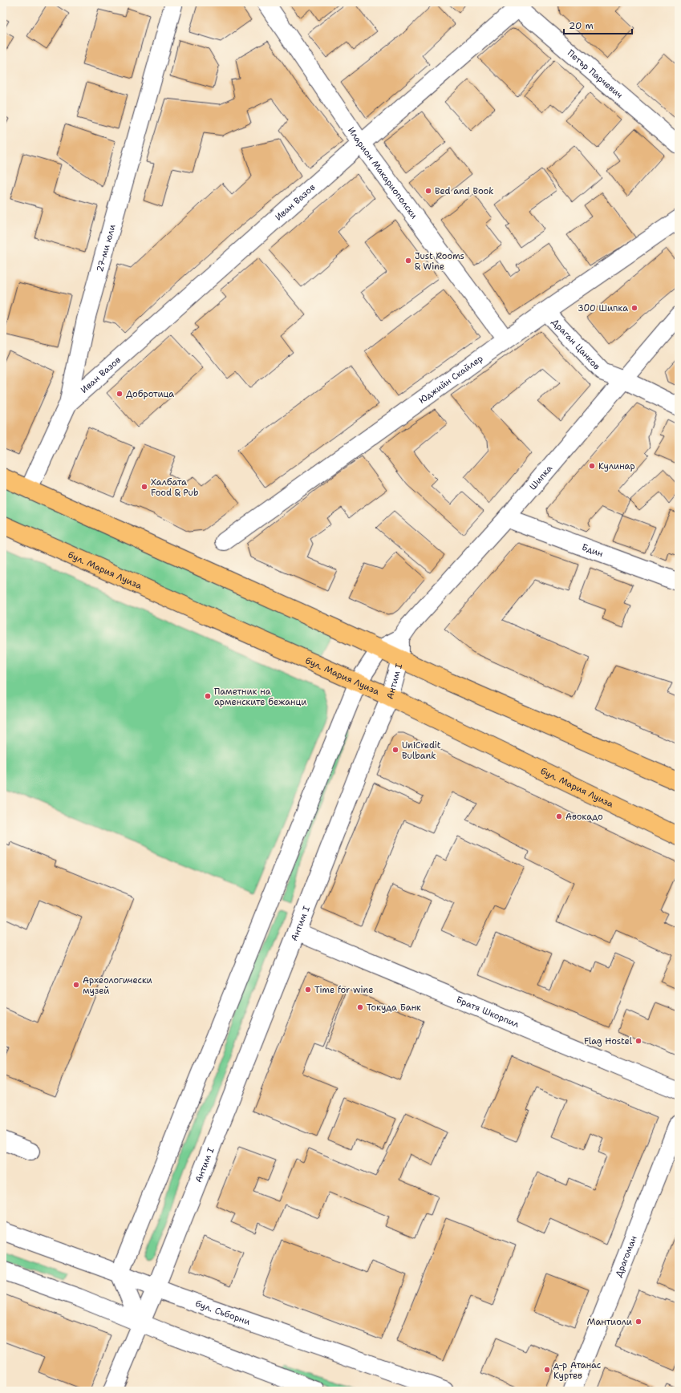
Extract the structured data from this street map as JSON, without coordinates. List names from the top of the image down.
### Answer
{
  "streets": {
    "main road": ["бул. Мария Луиза"],
    "street": [
      "Петър Парчевич",
      "Иларион Макариополски",
      "Иван Вазов",
      "27-ми юли",
      "Драган Цанков",
      "Юджийн Скайлер",
      "Шипка",
      "Бдин",
      "Антим I",
      "Братя Шкорпил",
      "Драгоман",
      "бул. Съборни"
    ]
  },
  "crossings": [
    ["Петър Парчевич", "Иван Вазов"],
    ["Иларион Макариополски", "Иван Вазов"],
    ["Иларион Макариополски", "Юджийн Скайлер"],
    ["Иван Вазов", "27-ми юли"],
    ["Драган Цанков", "Юджийн Скайлер"],
    ["Драган Цанков", "Шипка"],
    ["Шипка", "Бдин"],
    ["Шипка", "Антим I"],
    ["бул. Мария Луиза", "Антим I"],
    ["Антим I", "Братя Шкорпил"],
    ["Антим I", "бул. Съборни"]
  ],
  "places": [
    "Bed and Book",
    "Just Rooms & Wine",
    "300 Шипка",
    "Добротица",
    "Кулинар",
    "Халбата Food & Pub",
    "Паметник на арменските бежанци",
    "UniCredit Bulbank",
    "Авокадо",
    "Археологически музей",
    "Time for wine",
    "Токуда Банк",
    "Flag Hostel",
    "Мантиоли",
    "д-р Атанас Куртев"
  ],
  "scale_bar": "20 m"
}
